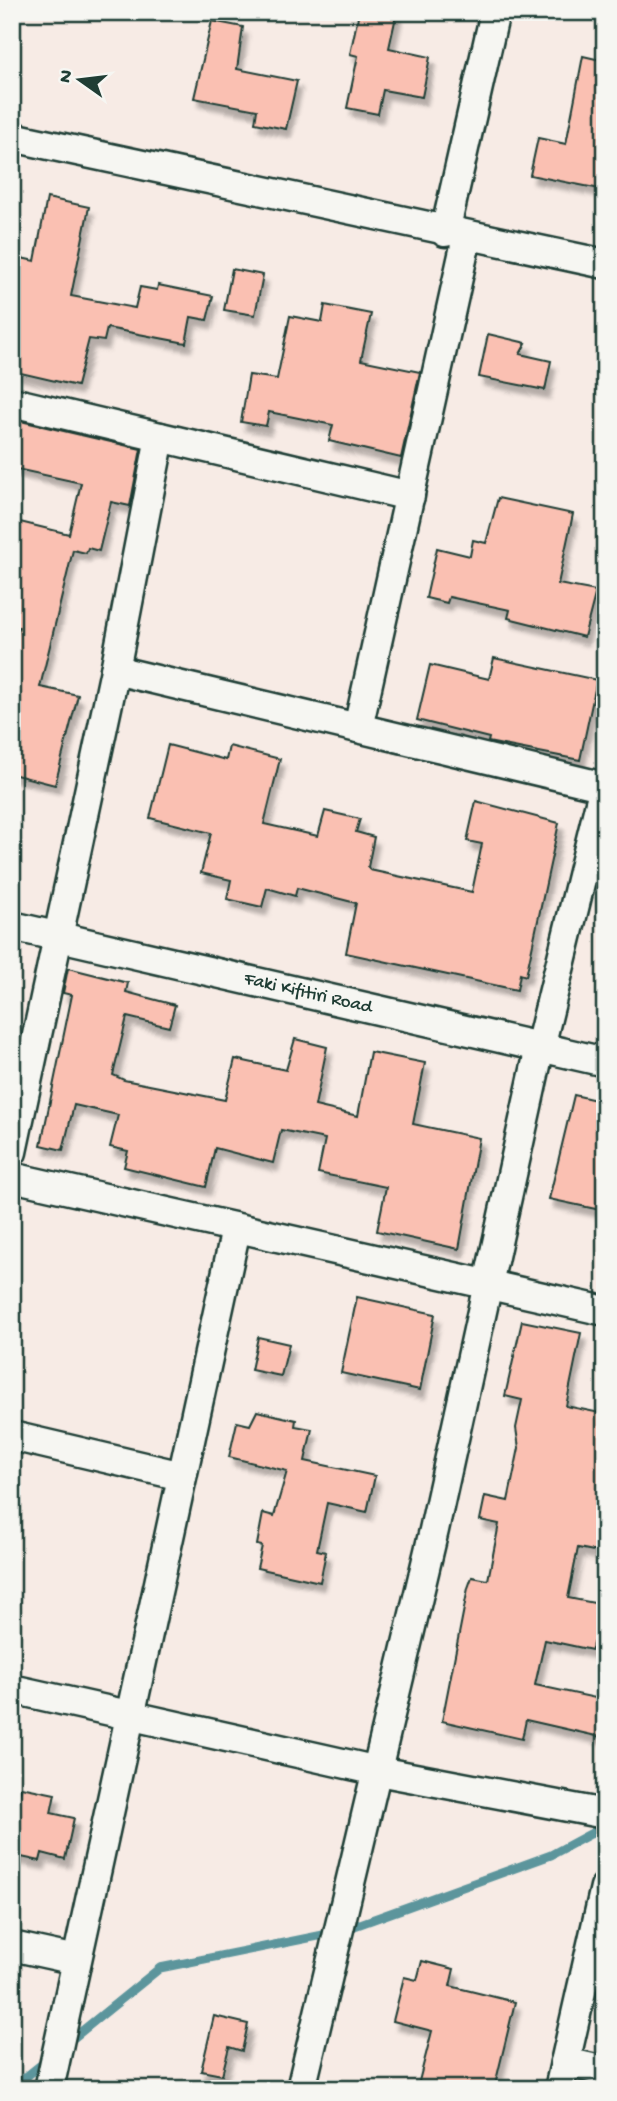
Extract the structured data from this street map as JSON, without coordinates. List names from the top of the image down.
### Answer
{
  "streets": {
    "street": ["Faki Kifitiri Road"]
  },
  "north": "left"
}
